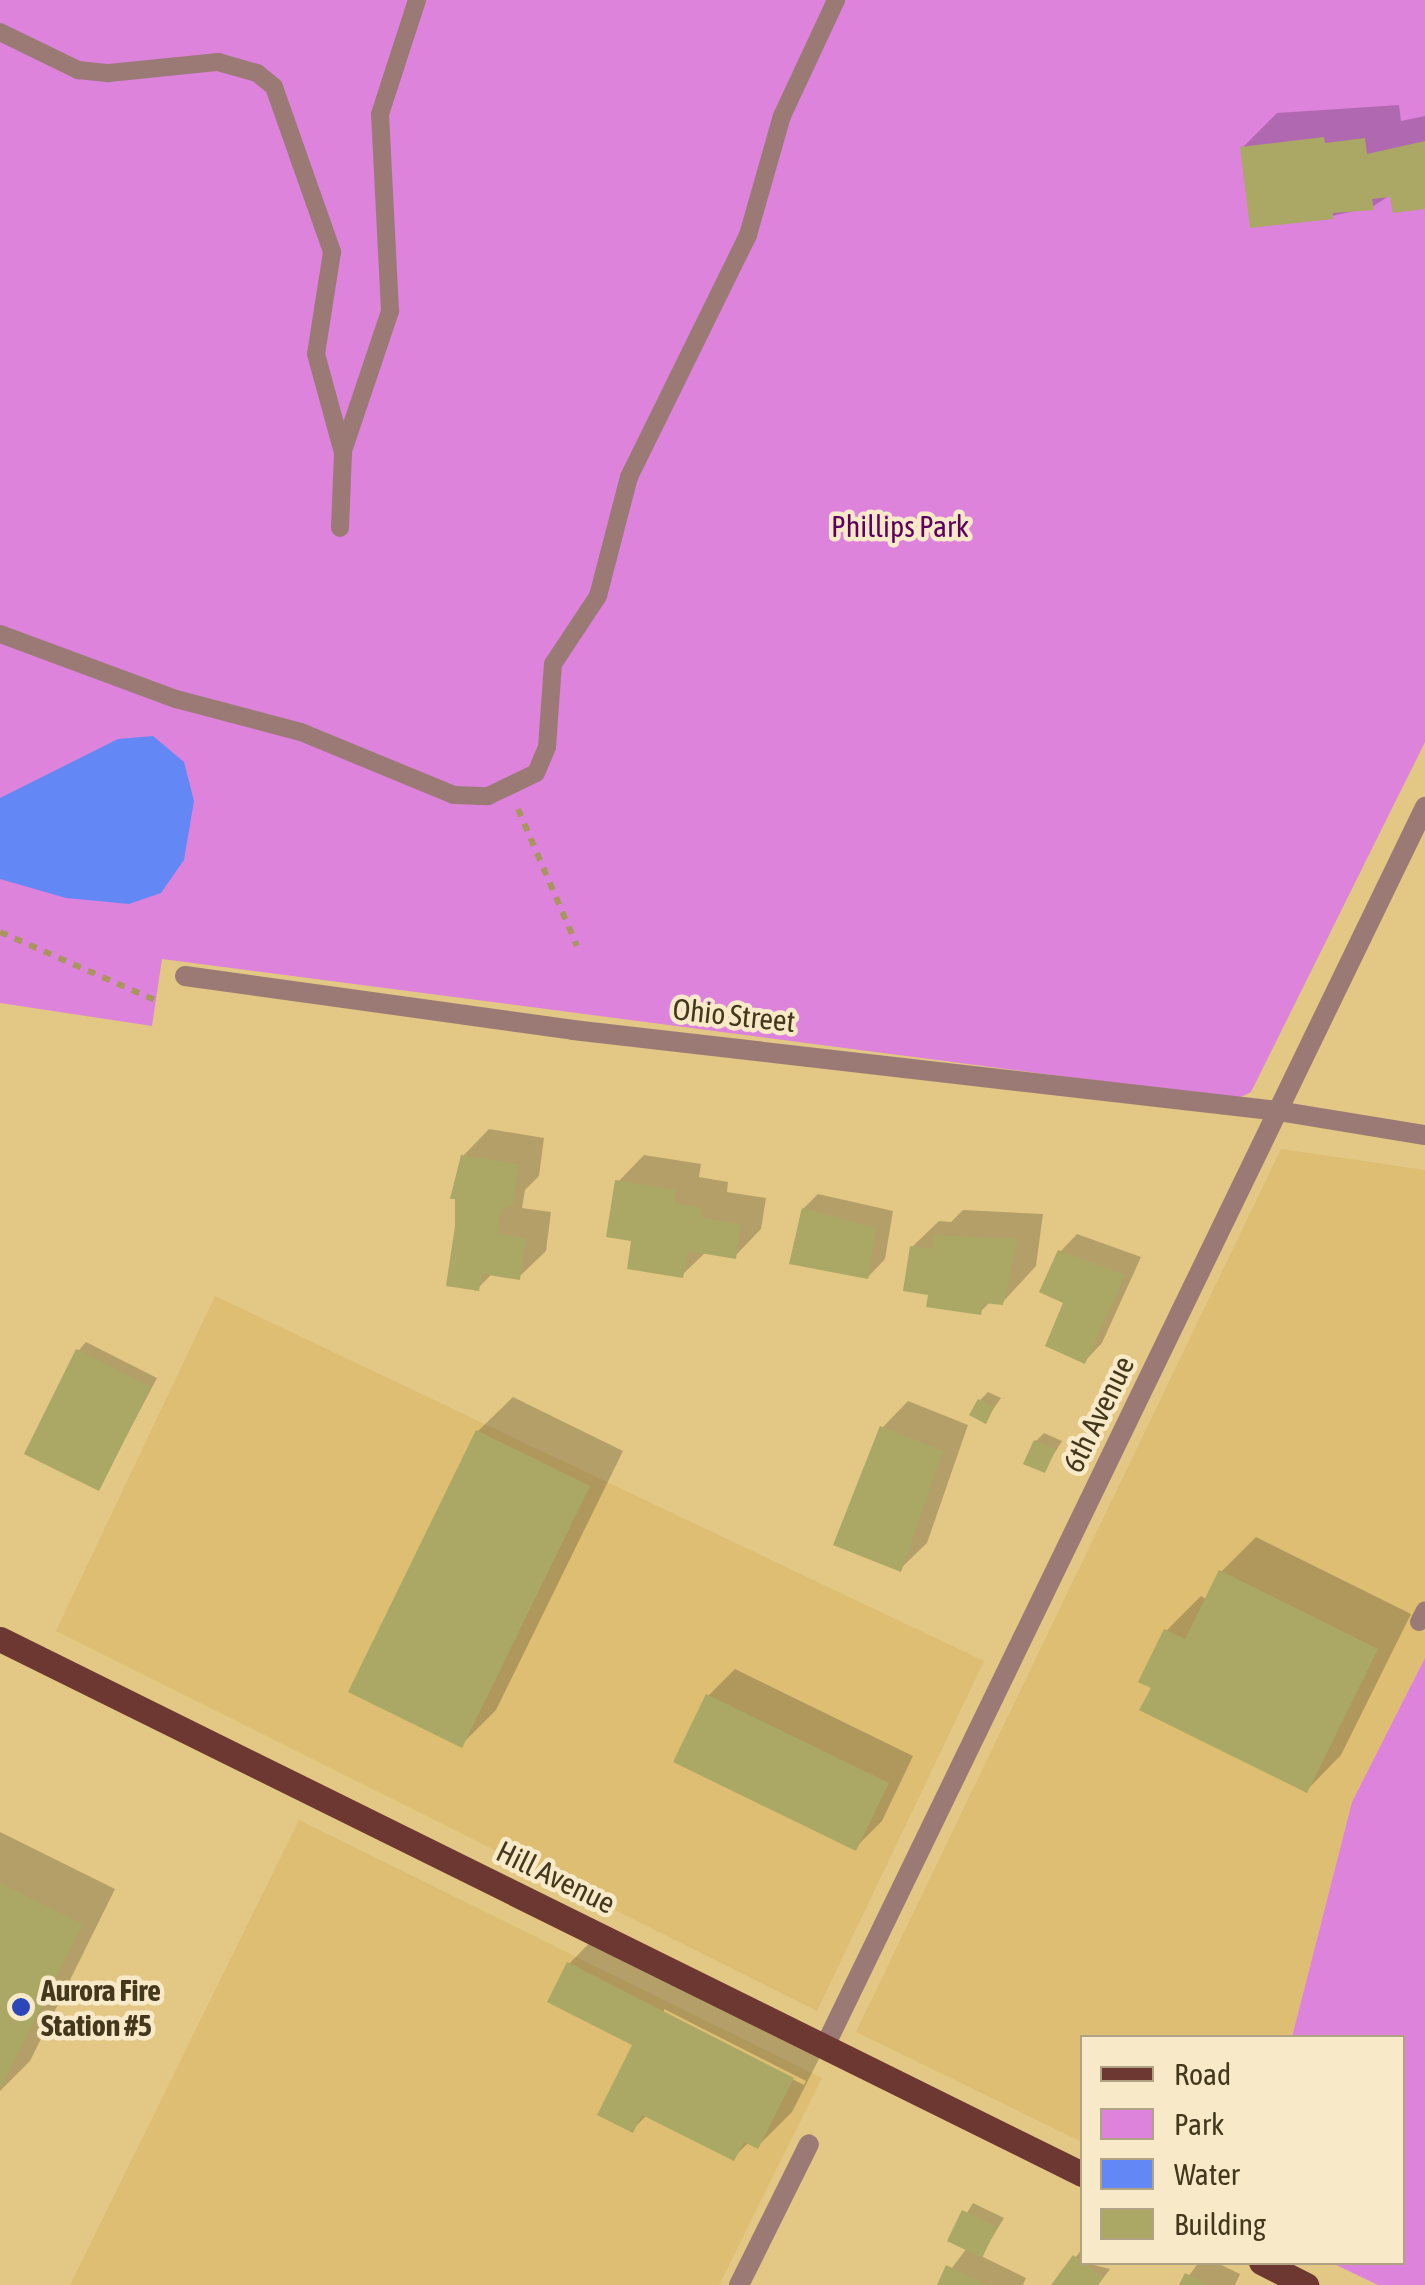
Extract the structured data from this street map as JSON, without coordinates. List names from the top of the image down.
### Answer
{
  "streets": {
    "main road": ["Hill Avenue"],
    "street": ["Ohio Street", "6th Avenue"]
  },
  "crossings": [
    ["Ohio Street", "6th Avenue"],
    ["6th Avenue", "Hill Avenue"]
  ],
  "parks": ["Phillips Park"],
  "places": ["Aurora Fire Station #5"],
  "legend": [
    "Road",
    "Park",
    "Water",
    "Building"
  ]
}
